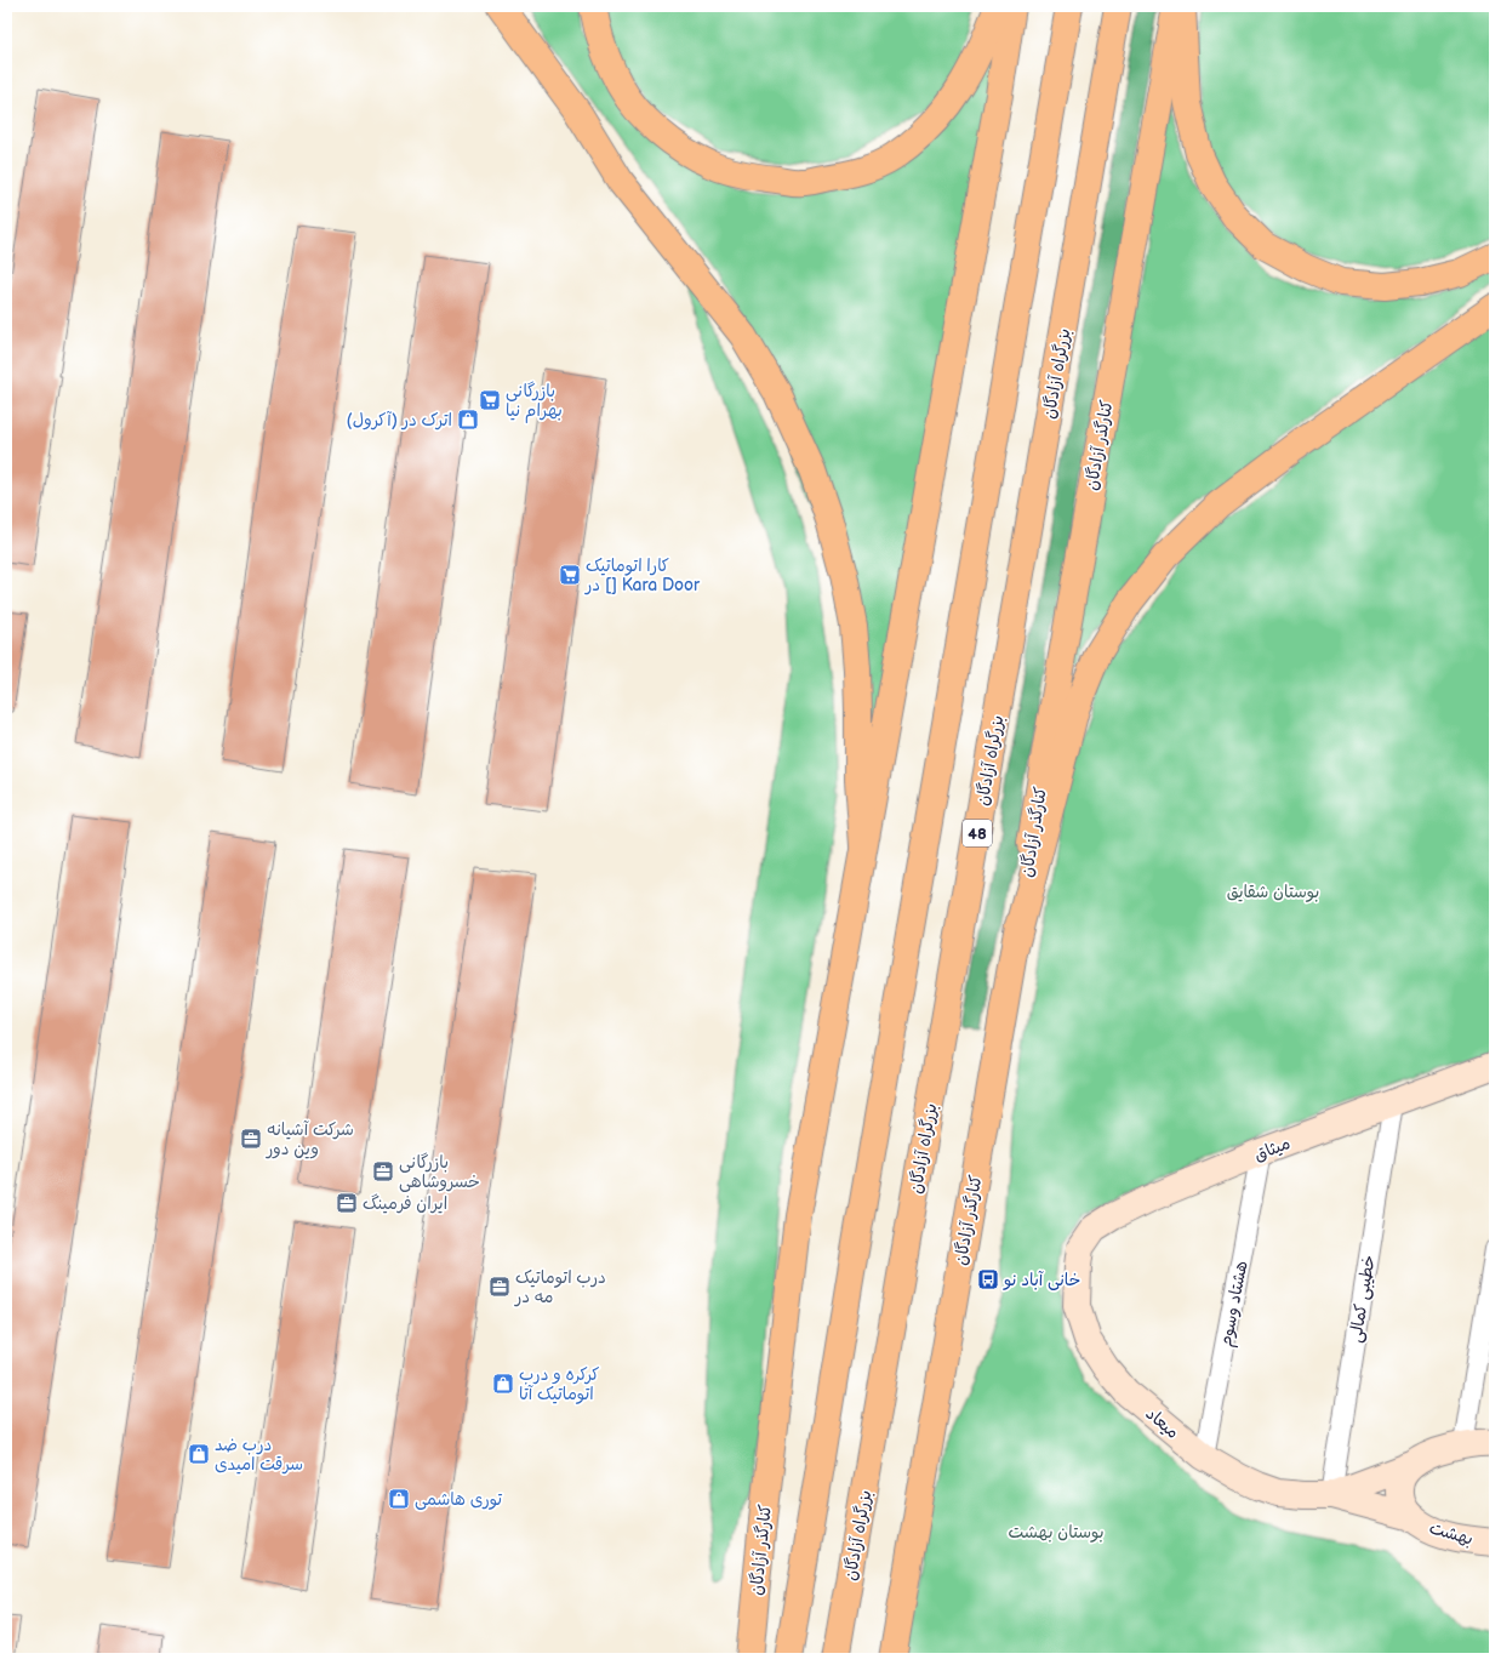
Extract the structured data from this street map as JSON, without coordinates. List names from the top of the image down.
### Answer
{
  "streets": {
    "main road": ["بزرگراه آزادگان", "کنارگذر آزادگان", "48"],
    "street": [
      "میثاق",
      "خطیبی کمالی",
      "هشتاد وسوم",
      "میعاد",
      "بهشت"
    ]
  },
  "crossings": [
    ["میثاق", "خطیبی کمالی"],
    ["میثاق", "هشتاد وسوم"],
    ["میثاق", "میعاد"],
    ["خطیبی کمالی", "میعاد"],
    ["هشتاد وسوم", "میعاد"]
  ],
  "parks": ["بوستان شقایق", "بوستان بهشت"],
  "places": {
    "supermarket": ["بازرگانی بهرام نیا", "کارا اتوماتیک در [] Kara Door"],
    "shop": [
      "اترک در (آکرول)",
      "کرکره و درب اتوماتیک آتا",
      "درب ضد سرقت امیدی",
      "توری هاشمی"
    ],
    "office": [
      "شرکت آشیانه وین دور",
      "بازرگانی خسروشاهی",
      "ایران فرمینگ",
      "درب اتوماتیک مه در"
    ],
    "bus stop": ["خانی آباد نو"]
  }
}
